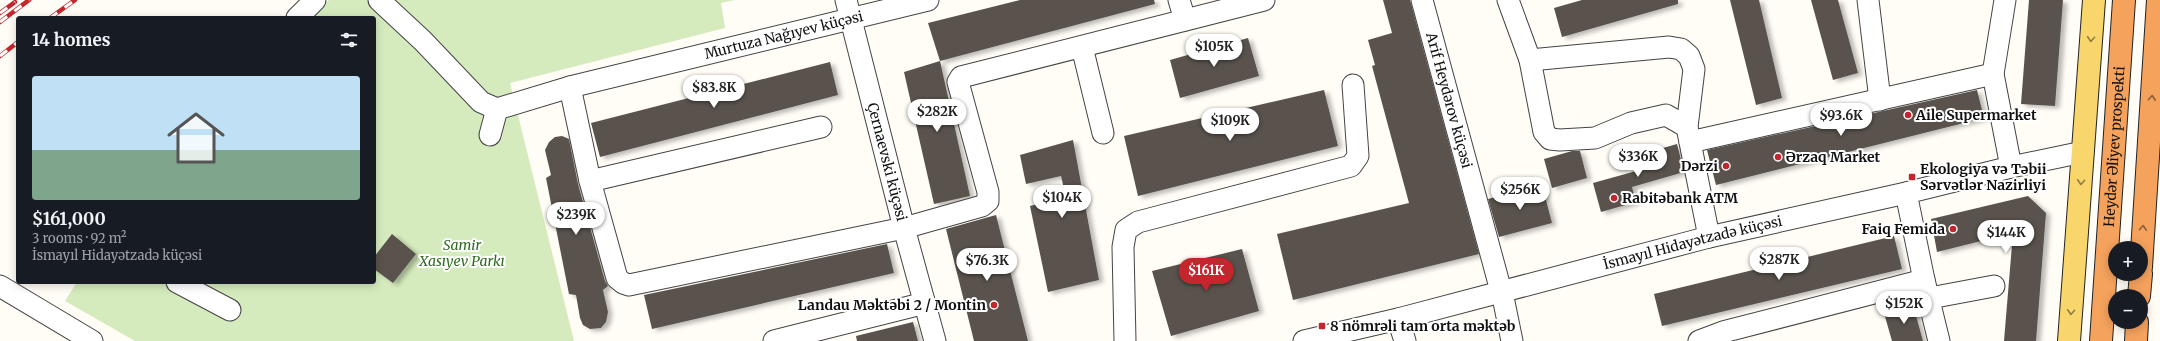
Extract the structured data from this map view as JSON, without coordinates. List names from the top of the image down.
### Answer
{
  "streets": {
    "highway": ["Heydər Əliyev prospekti"],
    "street": [
      "Murtuza Nağıyev küçəsi",
      "Arif Heydərov küçəsi",
      "Çernaevski küçəsi",
      "İsmayıl Hidayətzadə küçəsi"
    ]
  },
  "crossings": [
    ["Murtuza Nağıyev küçəsi", "Çernaevski küçəsi"],
    ["Arif Heydərov küçəsi", "İsmayıl Hidayətzadə küçəsi"]
  ],
  "parks": ["Samir Xasıyev Parkı"],
  "places": {
    "other": [
      "Aile Supermarket",
      "Ərzaq Market",
      "Dərzi",
      "Rabitəbank ATM",
      "Faiq Femida",
      "Landau Məktəbi 2 / Montin"
    ],
    "transit": ["Ekologiya və Təbii Sərvətlər Nazirliyi", "8 nömrəli tam orta məktəb"]
  },
  "page": {
    "heading": "14 homes",
    "price": [
      "$105K",
      "$83.8K",
      "$282K",
      "$93.6K",
      "$109K",
      "$336K",
      "$256K",
      "$104K",
      "$239K",
      "$144K",
      "$287K",
      "$76.3K",
      "$161K",
      "$152K"
    ],
    "list": [
      {
        "name": "$161,000",
        "note": "3 rooms · 92 m² · İsmayıl Hidayətzadə küçəsi"
      }
    ],
    "map_buttons": ["+", "−"]
  }
}
